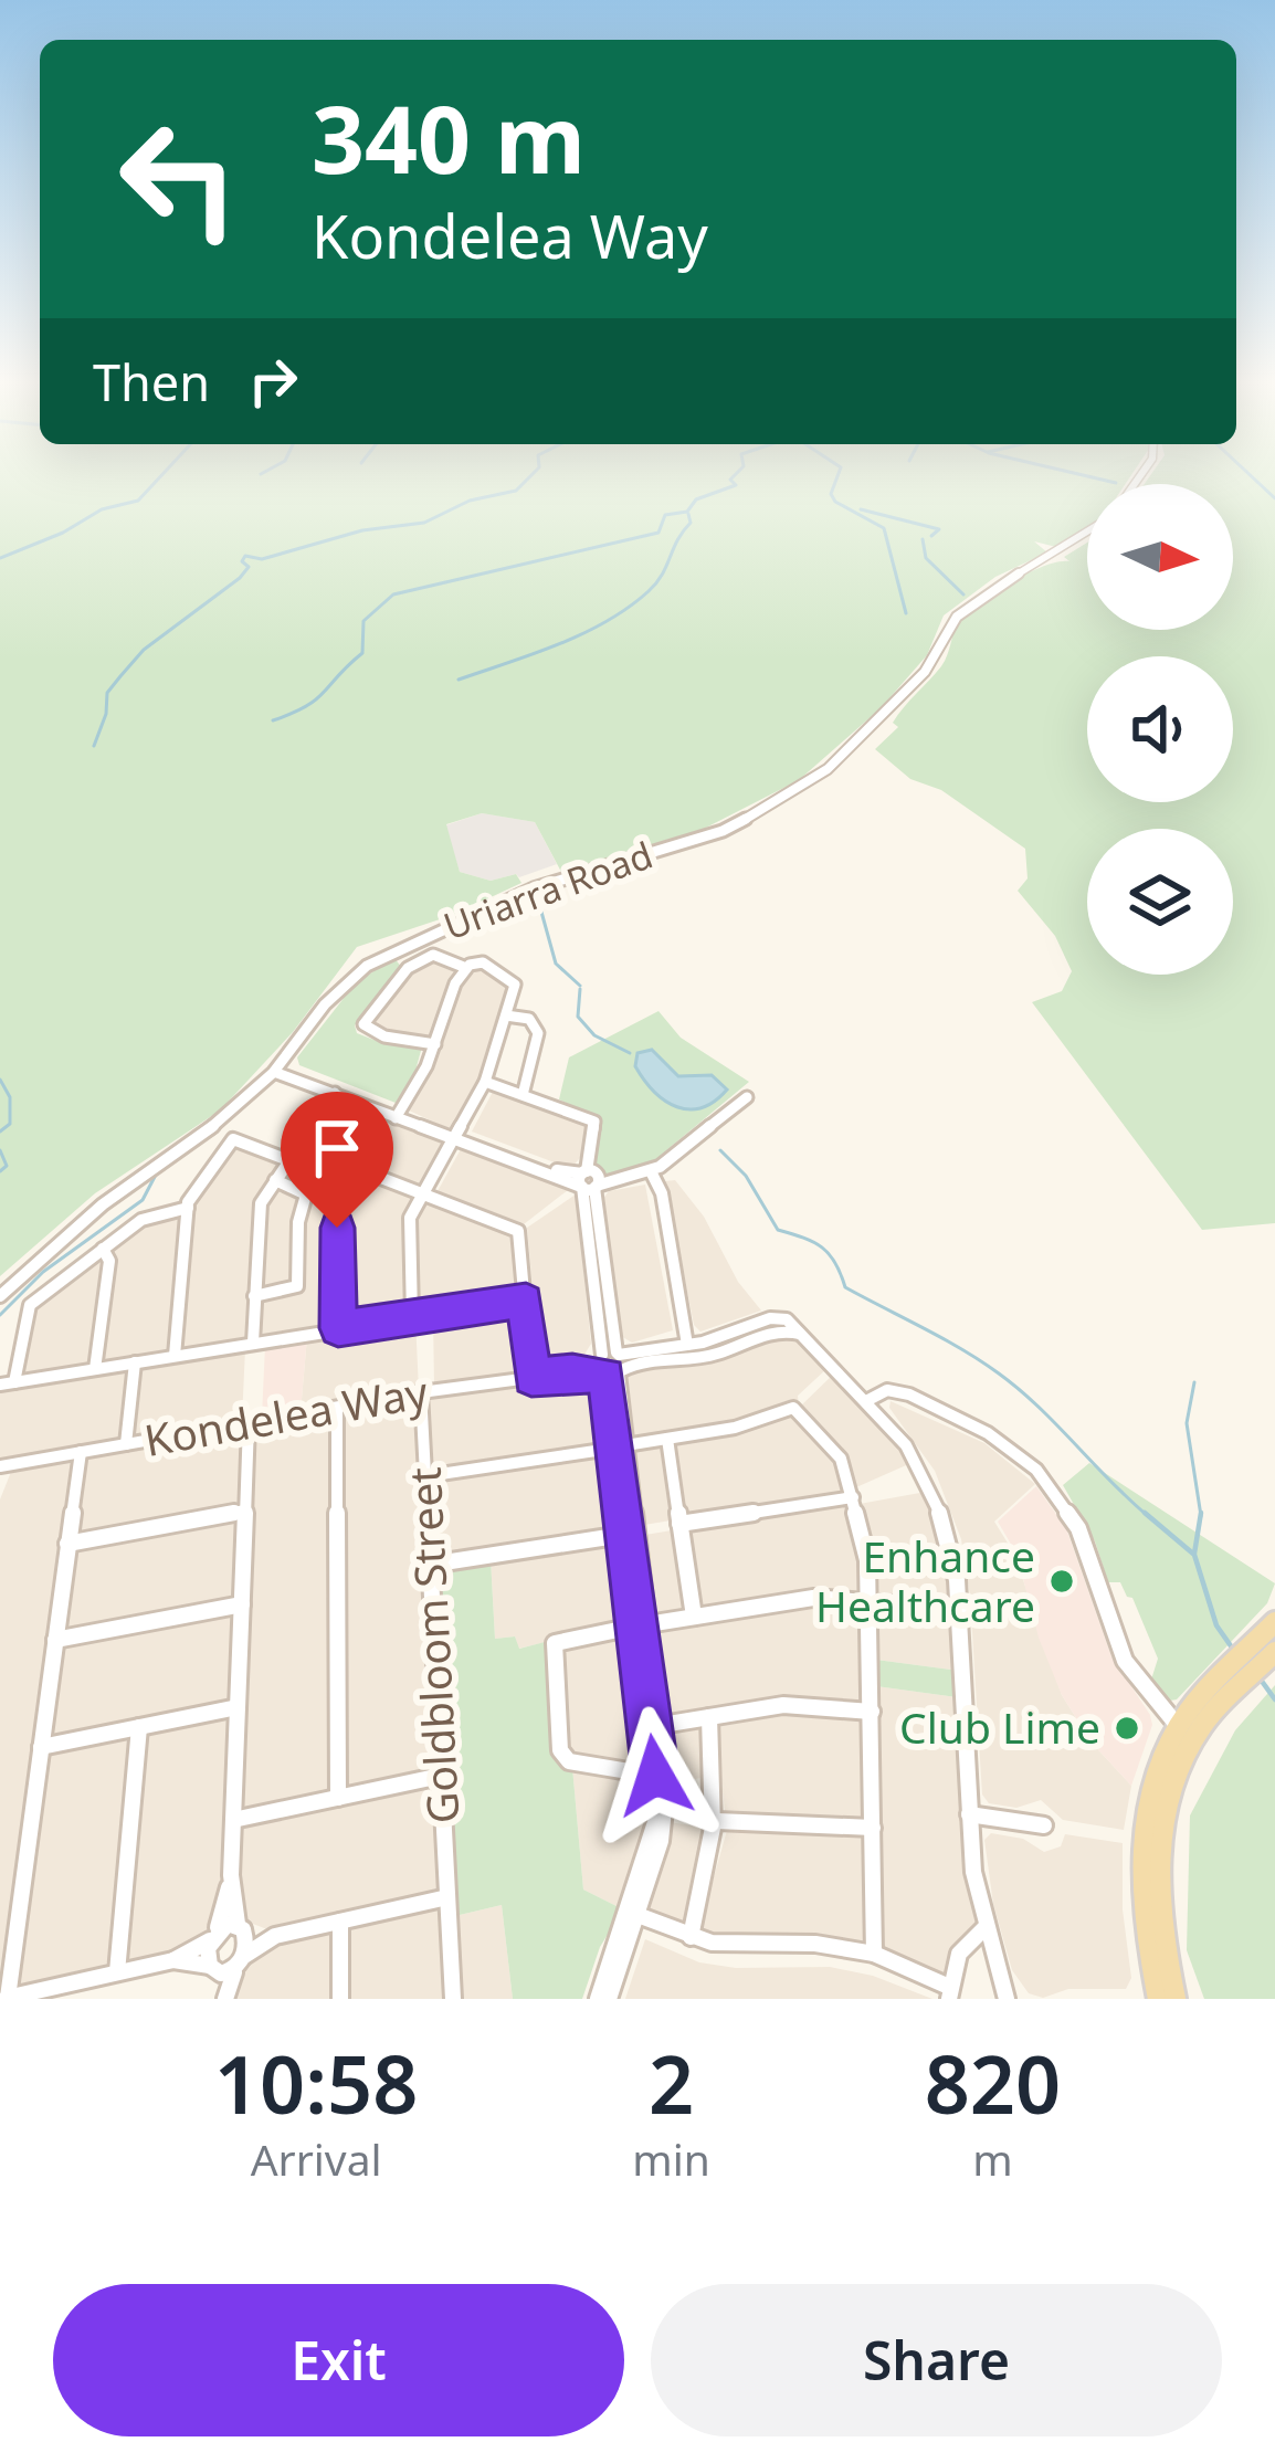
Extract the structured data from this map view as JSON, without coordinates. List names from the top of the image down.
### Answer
{
  "streets": {
    "street": ["Uriarra Road", "Kondelea Way", "Goldbloom Street"]
  },
  "crossings": [
    ["Kondelea Way", "Goldbloom Street"]
  ],
  "places": ["Enhance Healthcare", "Club Lime"],
  "north": "right",
  "page": {
    "turn": ["340 m", "Kondelea Way"],
    "then": "Then",
    "eta": [
      "10:58",
      "Arrival",
      "2",
      "min",
      "820",
      "m"
    ],
    "buttons": ["Exit", "Share"]
  }
}
